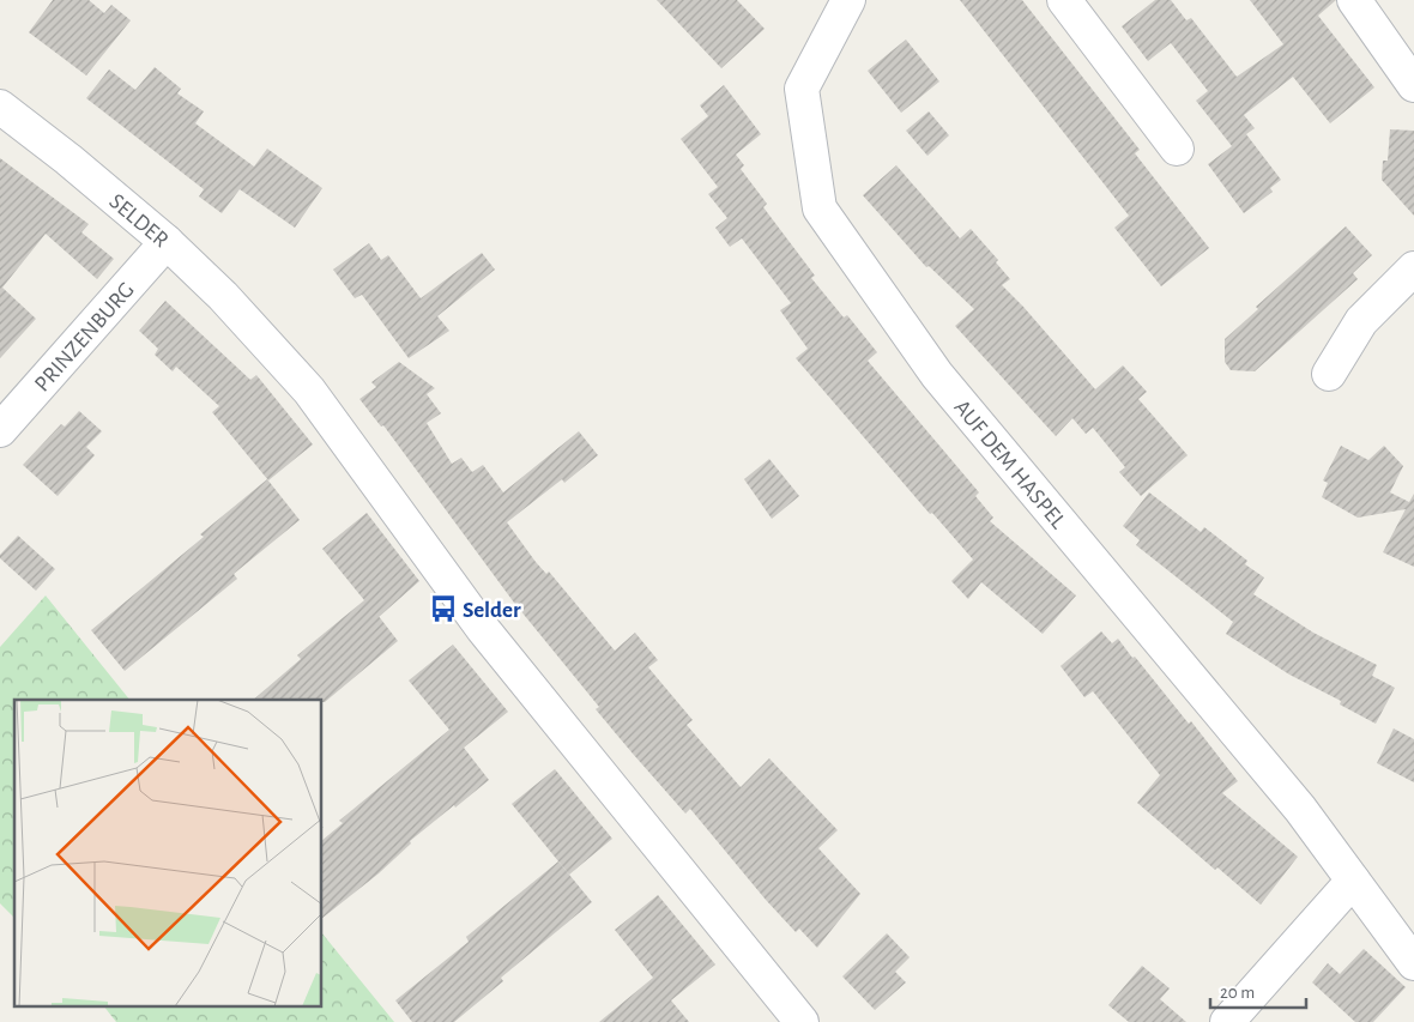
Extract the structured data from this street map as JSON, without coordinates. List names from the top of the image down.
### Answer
{
  "streets": {
    "street": ["SELDER", "PRINZENBURG", "AUF DEM HASPEL"]
  },
  "crossings": [
    ["SELDER", "PRINZENBURG"]
  ],
  "places": {
    "bus stop": ["Selder"]
  },
  "scale_bar": "20 m"
}
